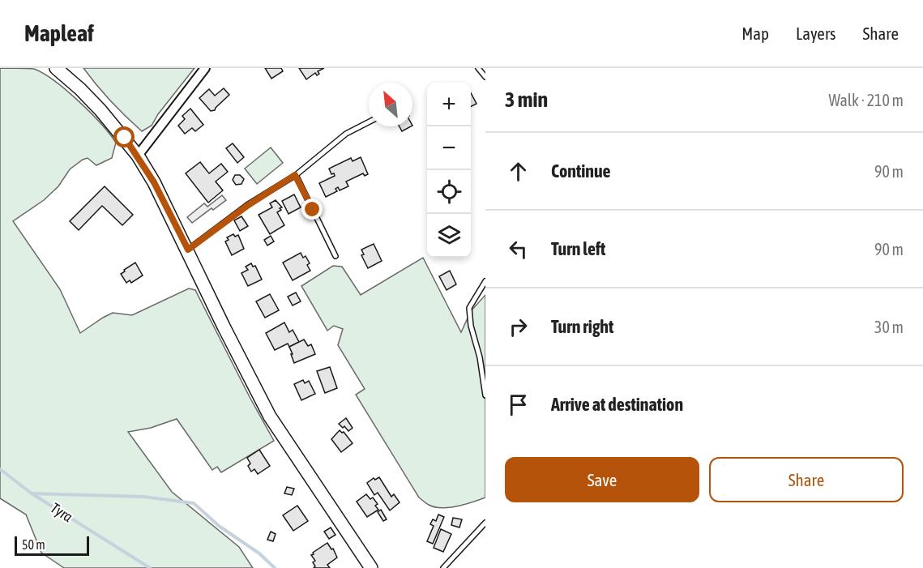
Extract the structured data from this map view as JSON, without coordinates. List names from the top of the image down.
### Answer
{
  "water": ["Tyra"],
  "scale_bar": "50 m",
  "north": "top left",
  "page": {
    "header": "Mapleaf",
    "nav": ["Map", "Layers", "Share"],
    "heading": ["3 min", "Walk · 210 m"],
    "map_buttons": ["+", "−"],
    "list": [
      ["Continue", "90 m"],
      ["Turn left", "90 m"],
      ["Turn right", "30 m"],
      "Arrive at destination"
    ],
    "buttons": ["Save", "Share"],
    "scale": "50 m"
  }
}
